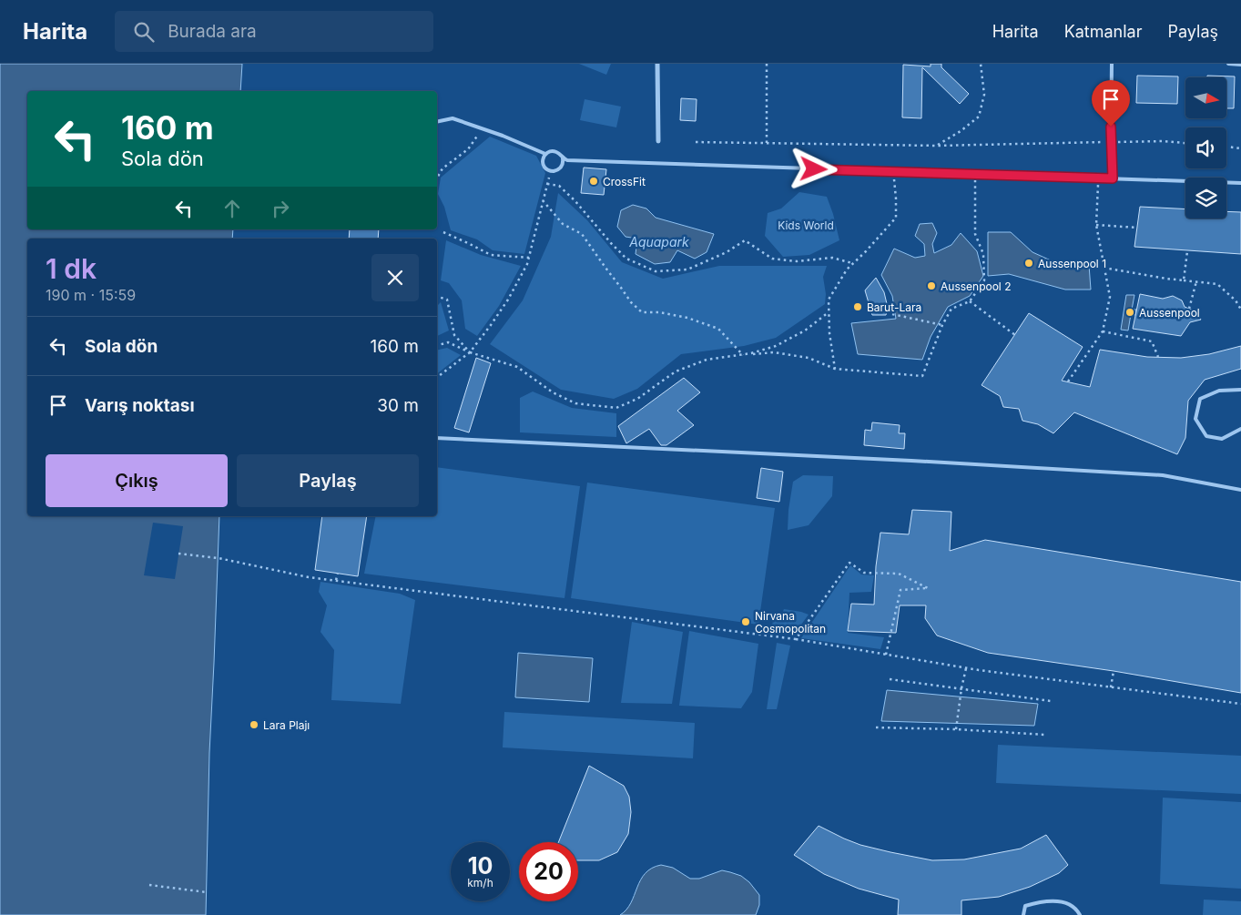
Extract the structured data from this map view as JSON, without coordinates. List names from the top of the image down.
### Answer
{
  "water": ["Aquapark"],
  "parks": ["Kids World"],
  "places": [
    "CrossFit",
    "Aussenpool 1",
    "Aussenpool 2",
    "Barut-Lara",
    "Aussenpool",
    "Nirvana Cosmopolitan",
    "Lara Plajı"
  ],
  "north": "right",
  "page": {
    "header": "Harita",
    "search": "Burada ara",
    "nav": ["Harita", "Katmanlar", "Paylaş"],
    "turn": ["160 m", "Sola dön"],
    "heading": ["1 dk", "190 m · 15:59"],
    "list": [
      {
        "name": "Sola dön",
        "value": "160 m"
      },
      {
        "name": "Varış noktası",
        "value": "30 m"
      }
    ],
    "buttons": ["Çıkış", "Paylaş"],
    "speed": "10 km/h",
    "limit": "20"
  }
}
